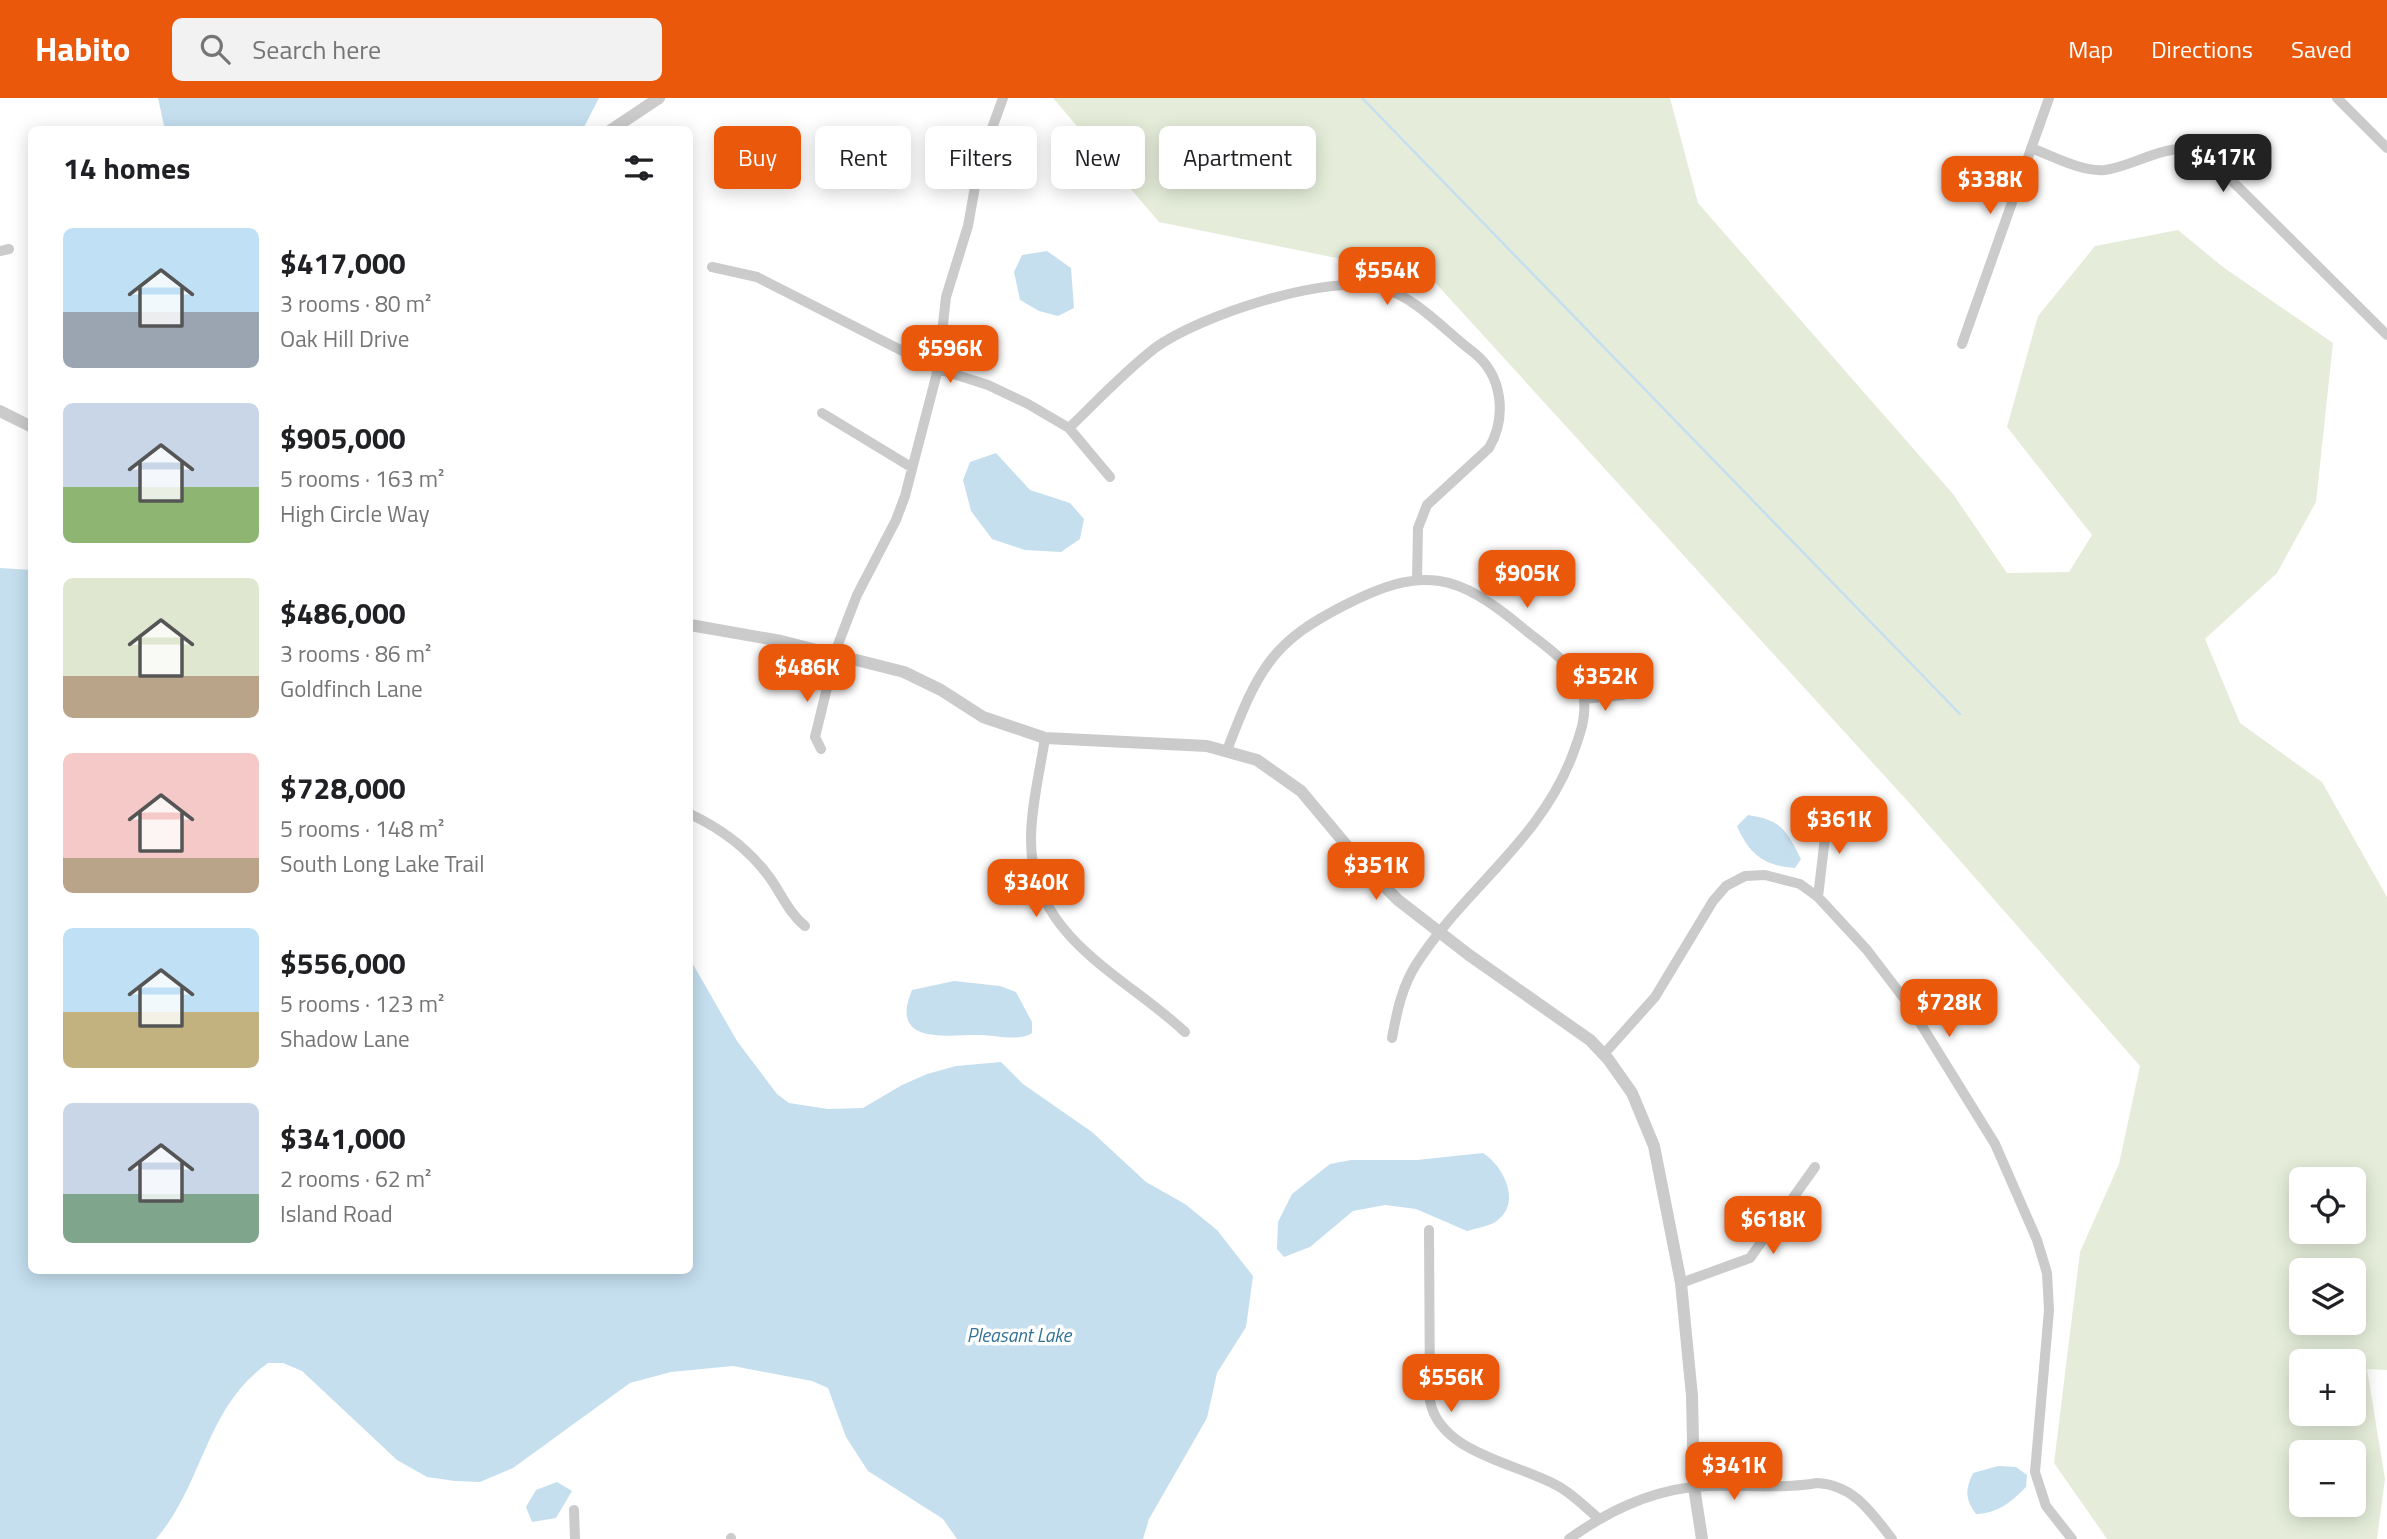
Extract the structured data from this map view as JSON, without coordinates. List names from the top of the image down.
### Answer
{
  "water": ["Pleasant Lake"],
  "page": {
    "header": "Habito",
    "search": "Search here",
    "nav": ["Map", "Directions", "Saved"],
    "chip": [
      "Buy",
      "Rent",
      "Filters",
      "New",
      "Apartment"
    ],
    "heading": "14 homes",
    "price": [
      "$417K",
      "$338K",
      "$554K",
      "$596K",
      "$905K",
      "$486K",
      "$352K",
      "$361K",
      "$351K",
      "$340K",
      "$728K",
      "$618K",
      "$556K",
      "$341K"
    ],
    "list": [
      {
        "name": "$417,000",
        "note": "3 rooms · 80 m² · Oak Hill Drive"
      },
      {
        "name": "$905,000",
        "note": "5 rooms · 163 m² · High Circle Way"
      },
      {
        "name": "$486,000",
        "note": "3 rooms · 86 m² · Goldfinch Lane"
      },
      {
        "name": "$728,000",
        "note": "5 rooms · 148 m² · South Long Lake Trail"
      },
      {
        "name": "$556,000",
        "note": "5 rooms · 123 m² · Shadow Lane"
      },
      {
        "name": "$341,000",
        "note": "2 rooms · 62 m² · Island Road"
      }
    ],
    "map_buttons": ["+", "−"]
  }
}
